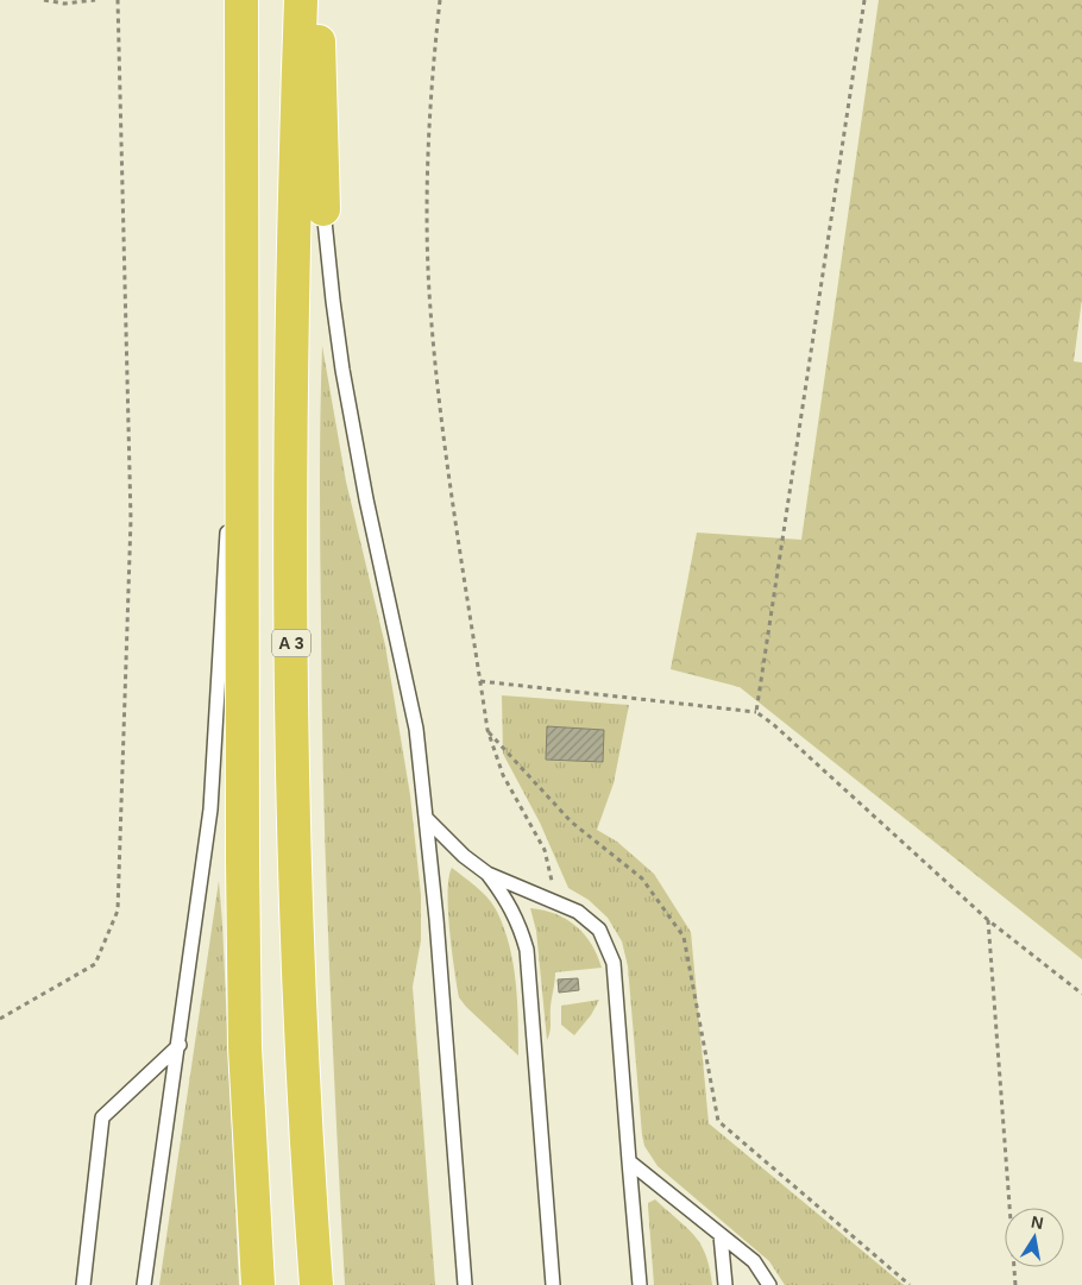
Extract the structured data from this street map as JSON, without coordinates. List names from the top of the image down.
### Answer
{
  "streets": {
    "highway": ["A 3"]
  },
  "north": "top"
}
